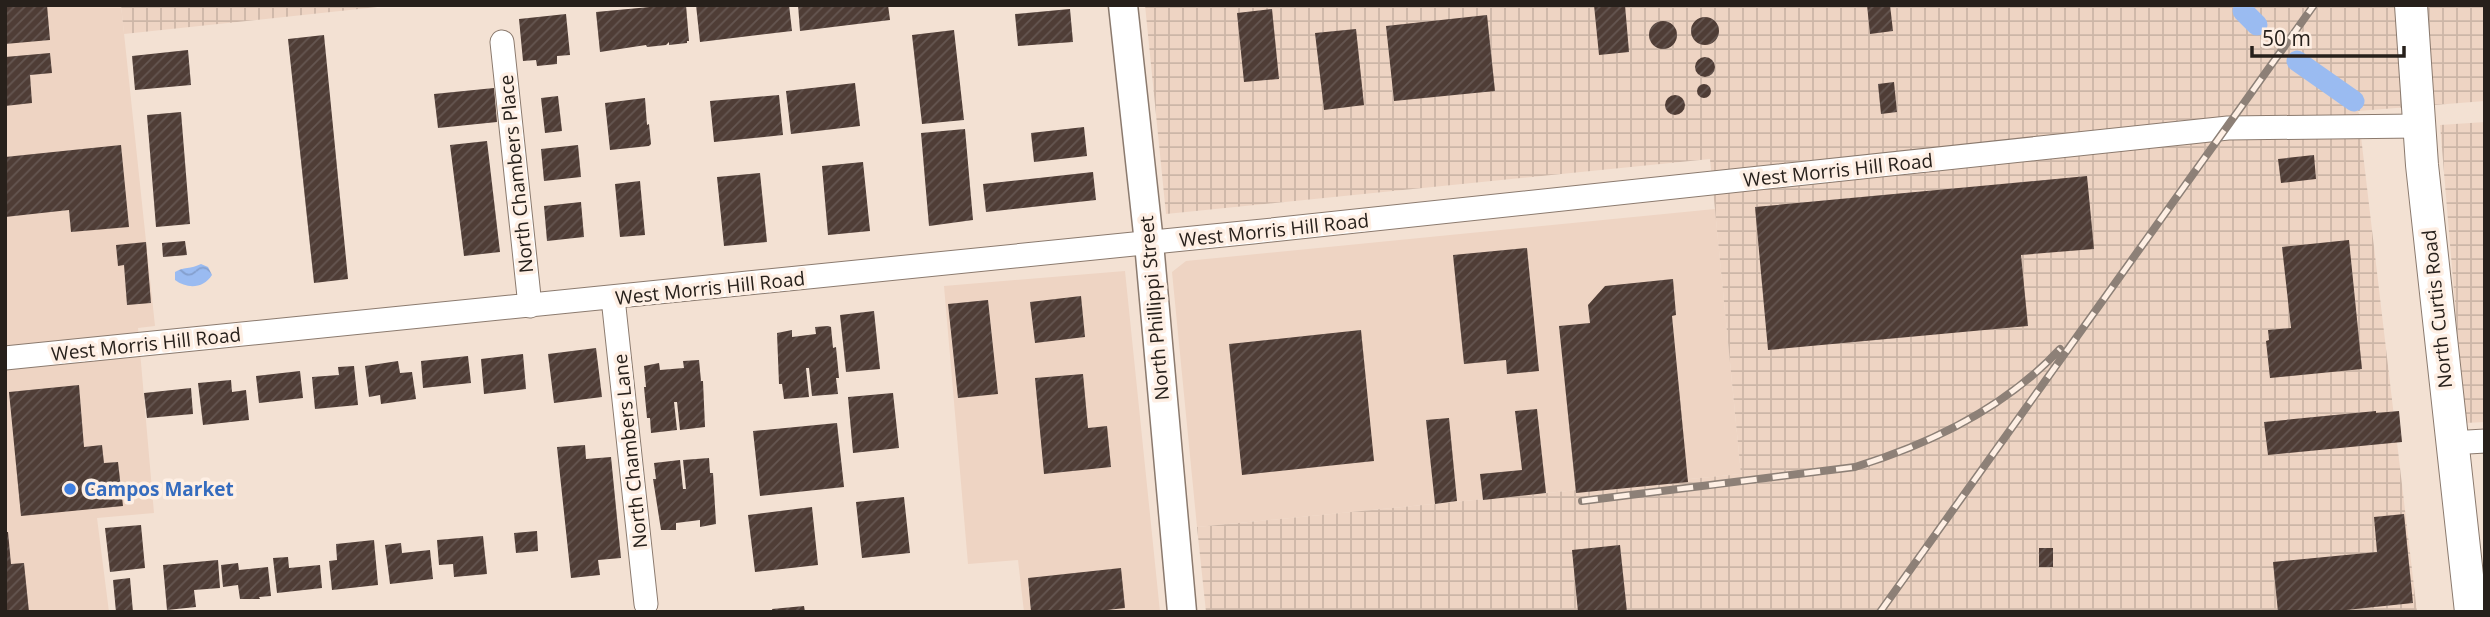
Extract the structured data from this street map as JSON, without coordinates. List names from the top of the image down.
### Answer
{
  "streets": {
    "main road": ["North Curtis Road"],
    "street": [
      "West Morris Hill Road",
      "North Chambers Place",
      "North Phillippi Street",
      "North Chambers Lane"
    ]
  },
  "crossings": [
    ["West Morris Hill Road", "North Chambers Place"],
    ["West Morris Hill Road", "North Phillippi Street"],
    ["West Morris Hill Road", "North Curtis Road"],
    ["West Morris Hill Road", "North Chambers Lane"]
  ],
  "places": ["Campos Market"],
  "scale_bar": "50 m"
}
